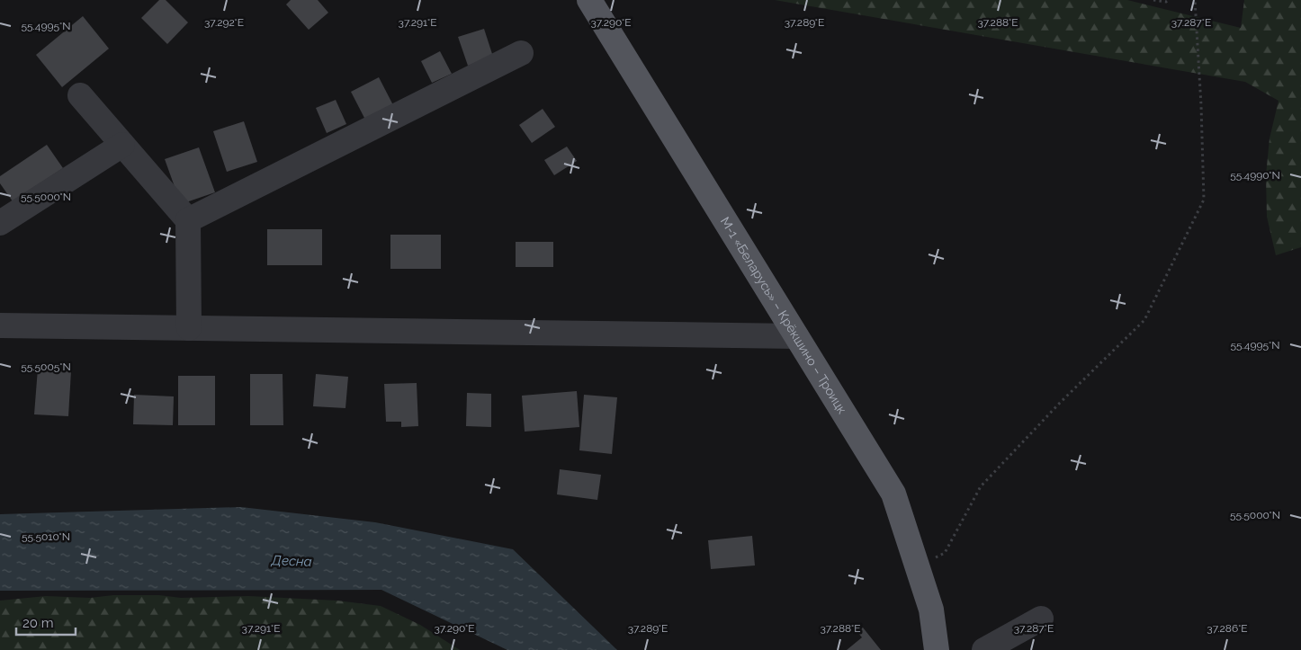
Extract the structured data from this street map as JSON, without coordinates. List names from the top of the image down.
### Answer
{
  "streets": {
    "main road": ["М-1 «Беларусь» – Крёкшино – Троицк"]
  },
  "water": ["Десна"],
  "scale_bar": "20 m",
  "coordinates": [
    "37.292°E",
    "37.291°E",
    "37.290°E",
    "37.289°E",
    "37.288°E",
    "37.287°E",
    "55.4995°N",
    "55.4990°N",
    "55.5000°N",
    "55.5005°N",
    "55.5010°N",
    "37.286°E"
  ]
}
